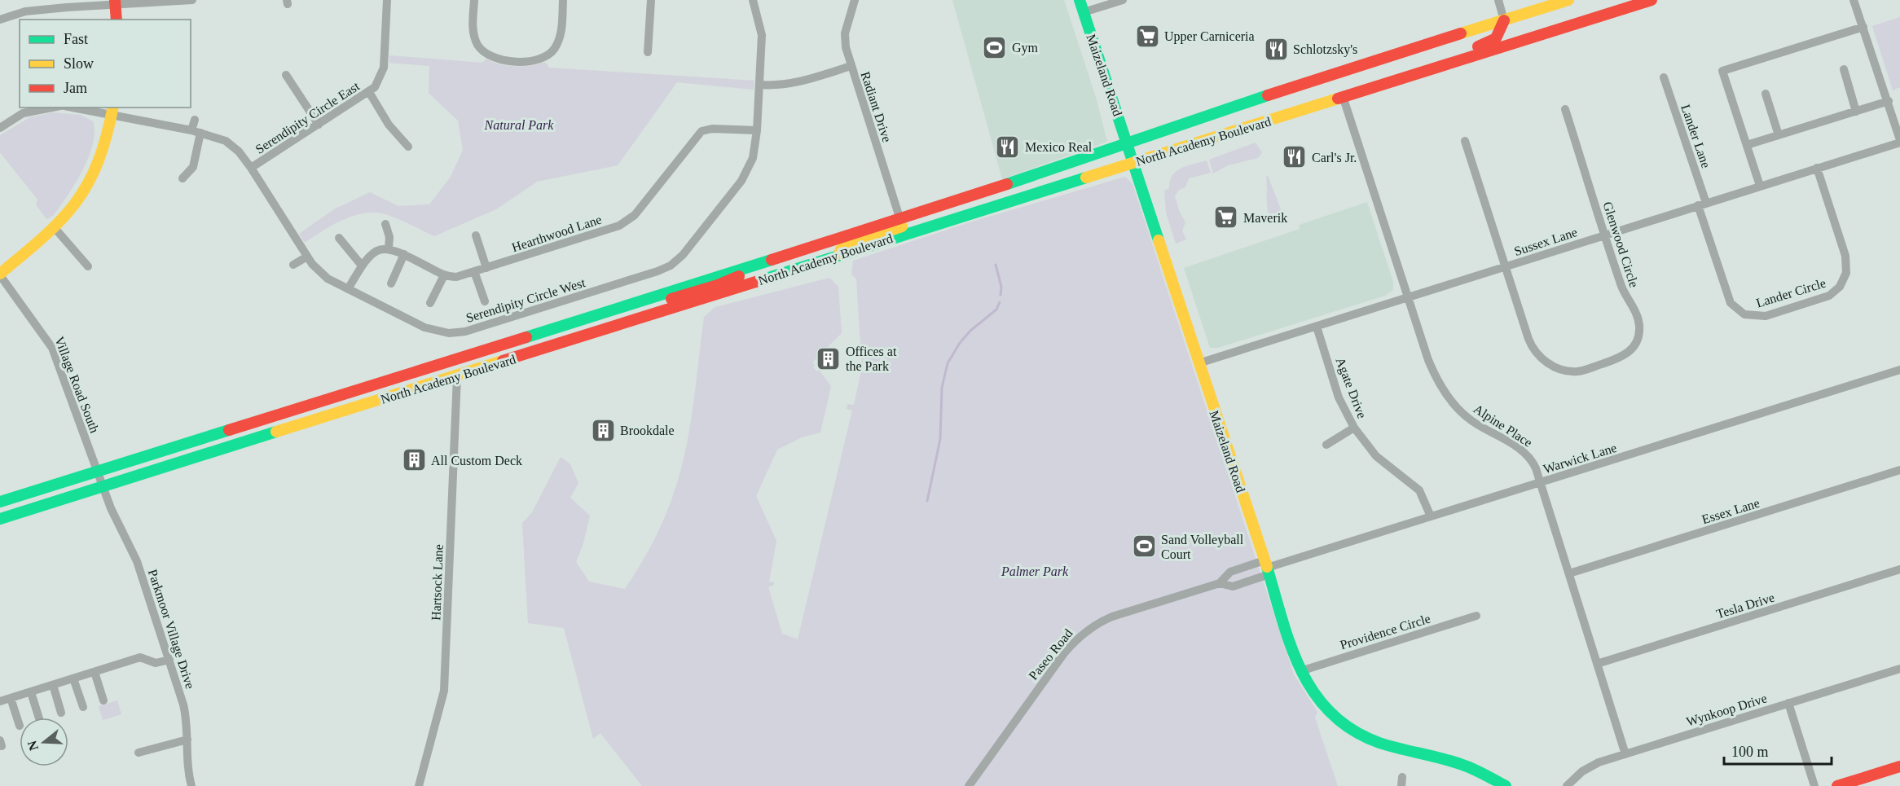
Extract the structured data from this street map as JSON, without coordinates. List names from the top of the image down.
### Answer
{
  "streets": {
    "main road": ["Maizeland Road", "North Academy Boulevard"],
    "street": [
      "Radiant Drive",
      "Serendipity Circle East",
      "Lander Lane",
      "Hearthwood Lane",
      "Sussex Lane",
      "Glenwood Circle",
      "Lander Circle",
      "Serendipity Circle West",
      "Village Road South",
      "Agate Drive",
      "Alpine Place",
      "Warwick Lane",
      "Essex Lane",
      "Hartsock Lane",
      "Tesla Drive",
      "Parkmoor Village Drive",
      "Providence Circle",
      "Paseo Road",
      "Wynkoop Drive"
    ]
  },
  "crossings": [
    ["Maizeland Road", "North Academy Boulevard"],
    ["Maizeland Road", "Sussex Lane"],
    ["Maizeland Road", "Warwick Lane"],
    ["Maizeland Road", "Providence Circle"],
    ["Maizeland Road", "Paseo Road"],
    ["Radiant Drive", "North Academy Boulevard"],
    ["Serendipity Circle East", "Serendipity Circle West"],
    ["Lander Lane", "Sussex Lane"],
    ["Lander Lane", "Lander Circle"],
    ["North Academy Boulevard", "Village Road South"],
    ["North Academy Boulevard", "Alpine Place"],
    ["North Academy Boulevard", "Hartsock Lane"],
    ["North Academy Boulevard", "Parkmoor Village Drive"],
    ["Hearthwood Lane", "Serendipity Circle West"],
    ["Sussex Lane", "Glenwood Circle"],
    ["Sussex Lane", "Lander Circle"],
    ["Sussex Lane", "Agate Drive"],
    ["Sussex Lane", "Alpine Place"],
    ["Village Road South", "Parkmoor Village Drive"],
    ["Agate Drive", "Warwick Lane"],
    ["Alpine Place", "Warwick Lane"],
    ["Alpine Place", "Essex Lane"],
    ["Alpine Place", "Tesla Drive"],
    ["Alpine Place", "Wynkoop Drive"],
    ["Warwick Lane", "Paseo Road"]
  ],
  "parks": ["Natural Park", "Palmer Park"],
  "places": {
    "supermarket": ["Upper Carniceria", "Maverik"],
    "sports": ["Gym", "Sand Volleyball Court"],
    "restaurant": ["Schlotzsky's", "Mexico Real", "Carl's Jr."],
    "building": ["Offices at the Park", "Brookdale", "All Custom Deck"]
  },
  "legend": ["Fast", "Slow", "Jam"],
  "scale_bar": "100 m",
  "north": "left"
}
